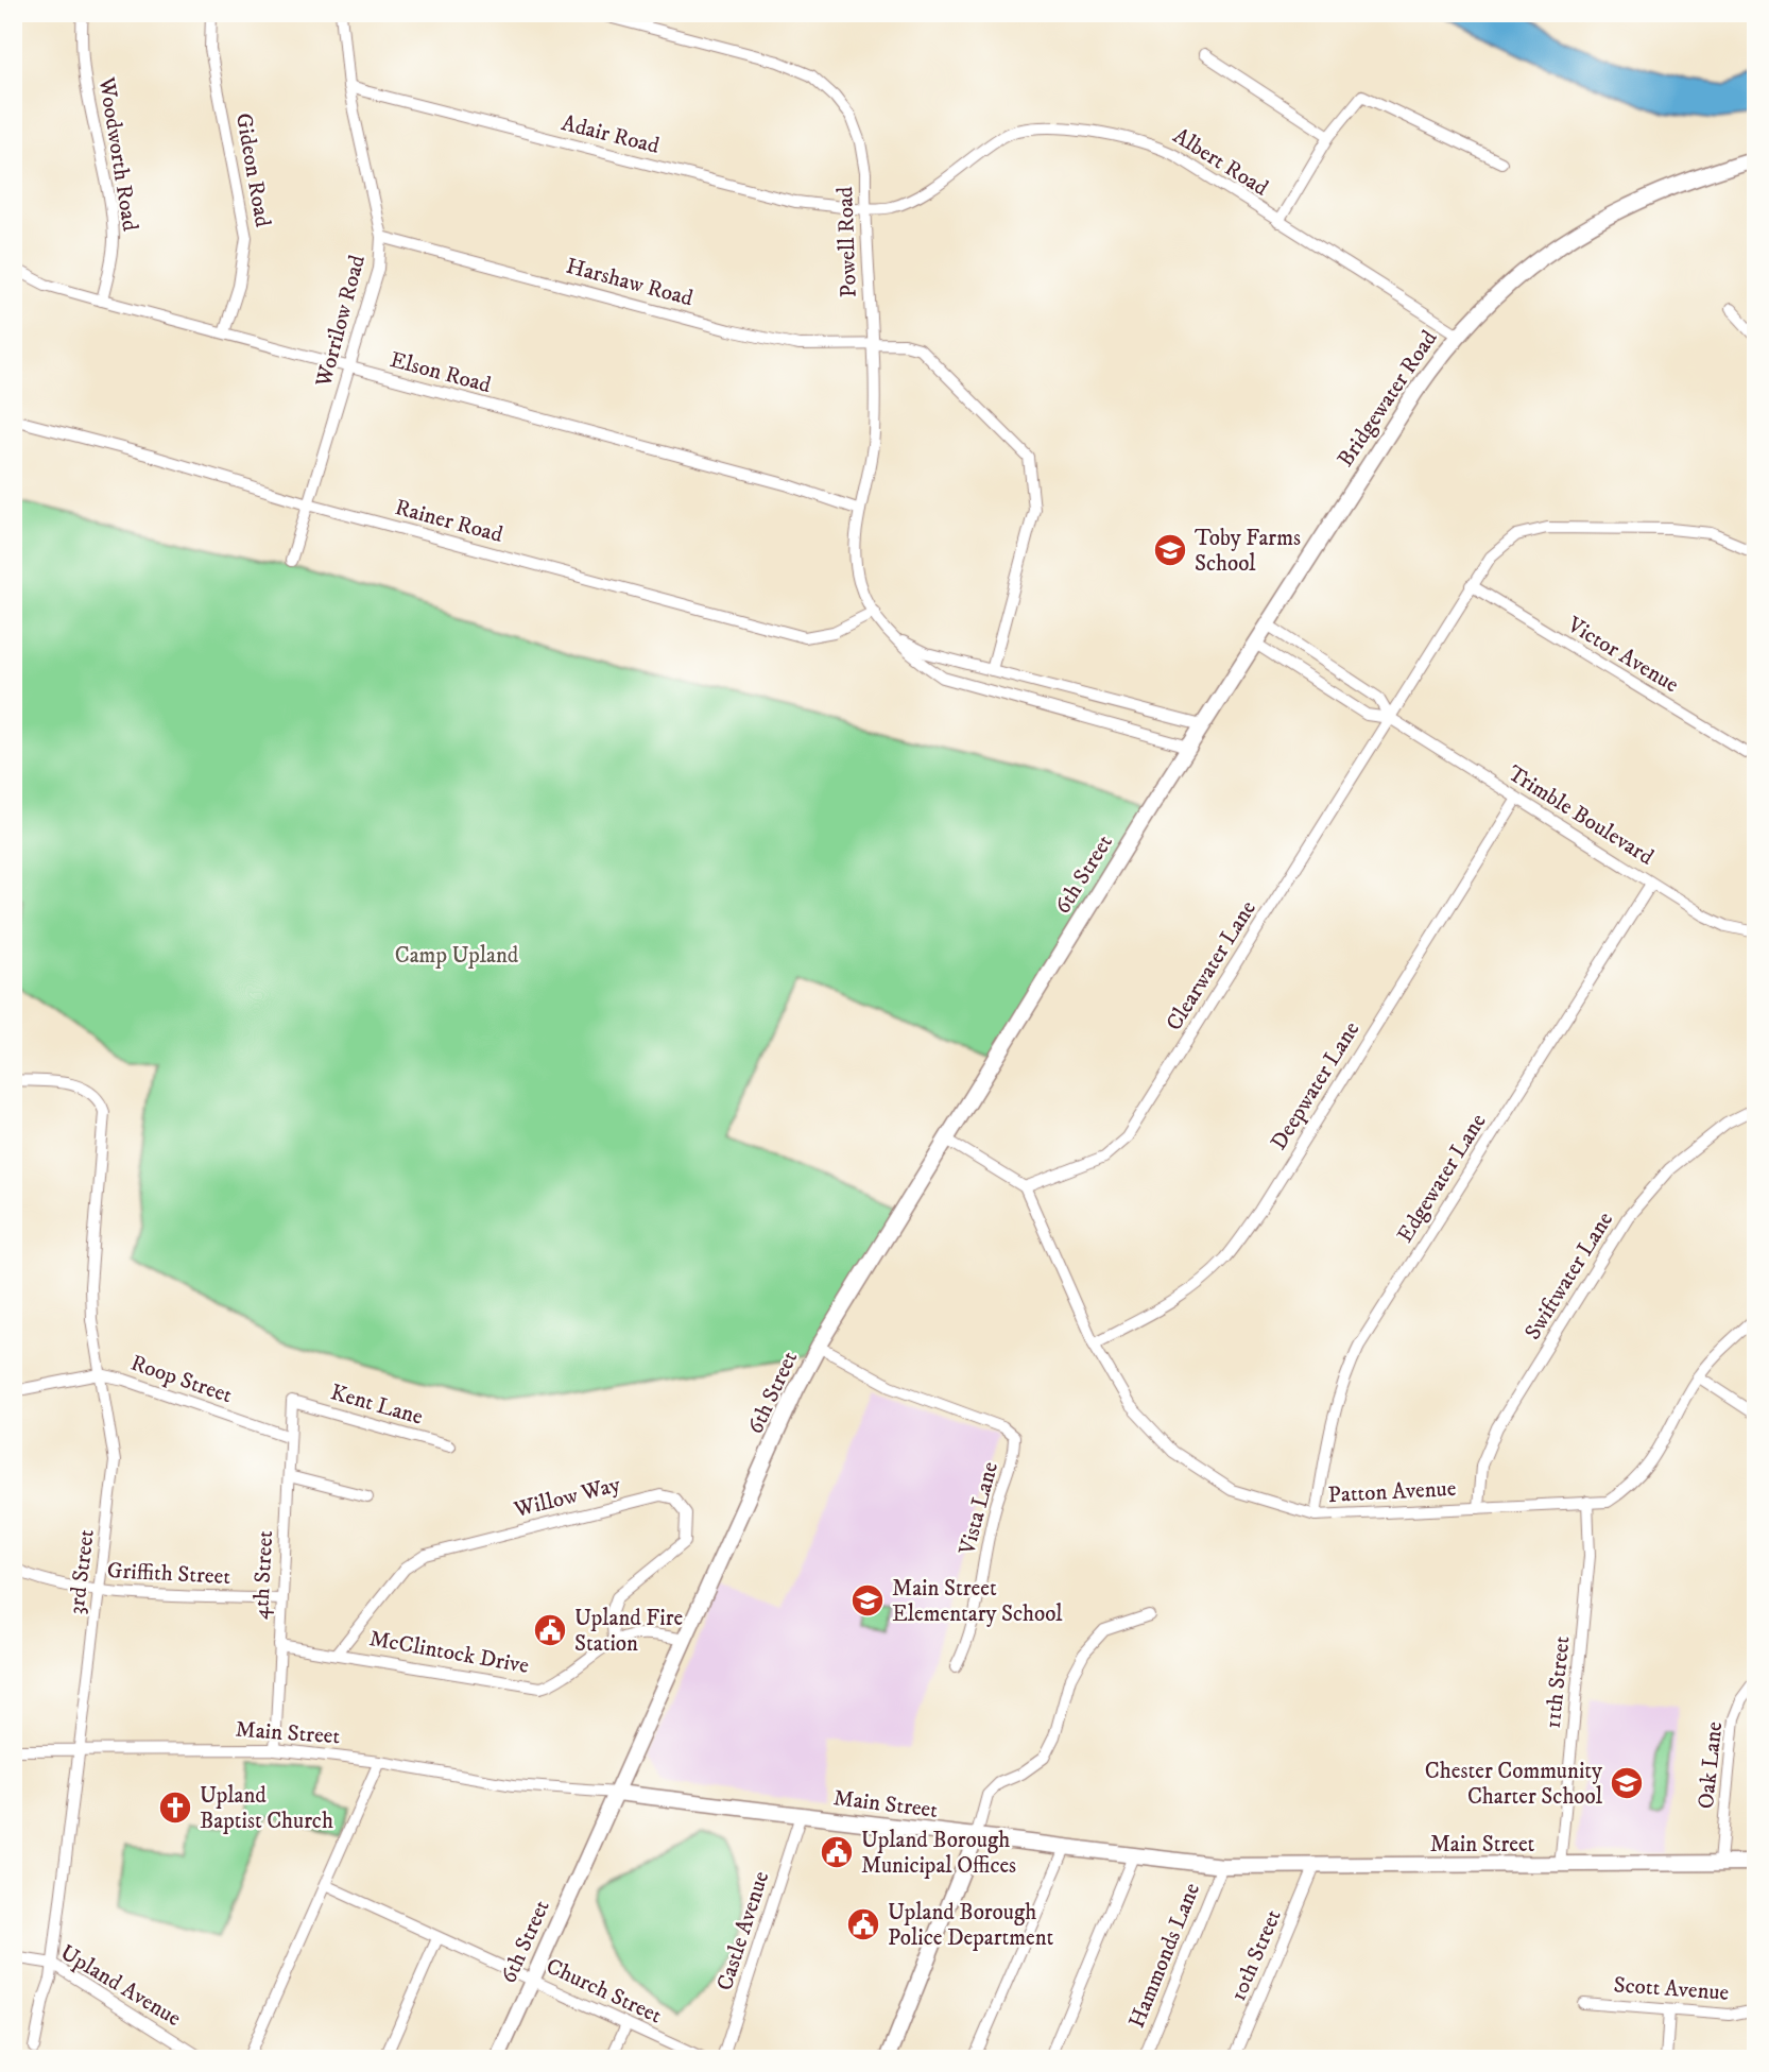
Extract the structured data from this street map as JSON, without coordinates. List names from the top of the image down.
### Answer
{
  "streets": {
    "street": [
      "Adair Road",
      "Woodworth Road",
      "Albert Road",
      "Gideon Road",
      "Powell Road",
      "Harshaw Road",
      "Worrilow Road",
      "Elson Road",
      "Bridgewater Road",
      "Rainer Road",
      "Victor Avenue",
      "Trimble Boulevard",
      "6th Street",
      "Clearwater Lane",
      "Deepwater Lane",
      "Edgewater Lane",
      "Swiftwater Lane",
      "Roop Street",
      "Kent Lane",
      "Patton Avenue",
      "Willow Way",
      "Vista Lane",
      "3rd Street",
      "Griffith Street",
      "4th Street",
      "McClintock Drive",
      "11th Street",
      "Main Street",
      "Oak Lane",
      "Castle Avenue",
      "Hammonds Lane",
      "10th Street",
      "Upland Avenue",
      "Scott Avenue",
      "Church Street"
    ]
  },
  "crossings": [
    ["Adair Road", "Albert Road"],
    ["Adair Road", "Powell Road"],
    ["Adair Road", "Worrilow Road"],
    ["Woodworth Road", "Elson Road"],
    ["Albert Road", "Powell Road"],
    ["Albert Road", "Bridgewater Road"],
    ["Gideon Road", "Elson Road"],
    ["Powell Road", "Harshaw Road"],
    ["Powell Road", "Elson Road"],
    ["Powell Road", "Bridgewater Road"],
    ["Powell Road", "Rainer Road"],
    ["Harshaw Road", "Worrilow Road"],
    ["Worrilow Road", "Elson Road"],
    ["Worrilow Road", "Rainer Road"],
    ["Bridgewater Road", "Trimble Boulevard"],
    ["Bridgewater Road", "6th Street"],
    ["Victor Avenue", "Clearwater Lane"],
    ["Trimble Boulevard", "Clearwater Lane"],
    ["Trimble Boulevard", "Deepwater Lane"],
    ["Trimble Boulevard", "Edgewater Lane"],
    ["6th Street", "Vista Lane"],
    ["6th Street", "McClintock Drive"],
    ["6th Street", "Main Street"],
    ["6th Street", "Church Street"],
    ["Clearwater Lane", "Patton Avenue"],
    ["Deepwater Lane", "Patton Avenue"],
    ["Edgewater Lane", "Patton Avenue"],
    ["Swiftwater Lane", "Patton Avenue"],
    ["Roop Street", "3rd Street"],
    ["Roop Street", "4th Street"],
    ["Kent Lane", "4th Street"],
    ["Patton Avenue", "11th Street"],
    ["Willow Way", "McClintock Drive"],
    ["3rd Street", "Griffith Street"],
    ["3rd Street", "Main Street"],
    ["3rd Street", "Upland Avenue"],
    ["Griffith Street", "4th Street"],
    ["4th Street", "McClintock Drive"],
    ["4th Street", "Main Street"],
    ["11th Street", "Main Street"],
    ["Main Street", "Oak Lane"],
    ["Main Street", "Castle Avenue"],
    ["Main Street", "Hammonds Lane"],
    ["Main Street", "10th Street"]
  ],
  "parks": ["Camp Upland"],
  "places": {
    "school or university": ["Toby Farms School", "Main Street Elementary School", "Chester Community Charter School"],
    "public building": ["Upland Fire Station", "Upland Borough Municipal Offices", "Upland Borough Police Department"],
    "church": ["Upland Baptist Church"]
  }
}
